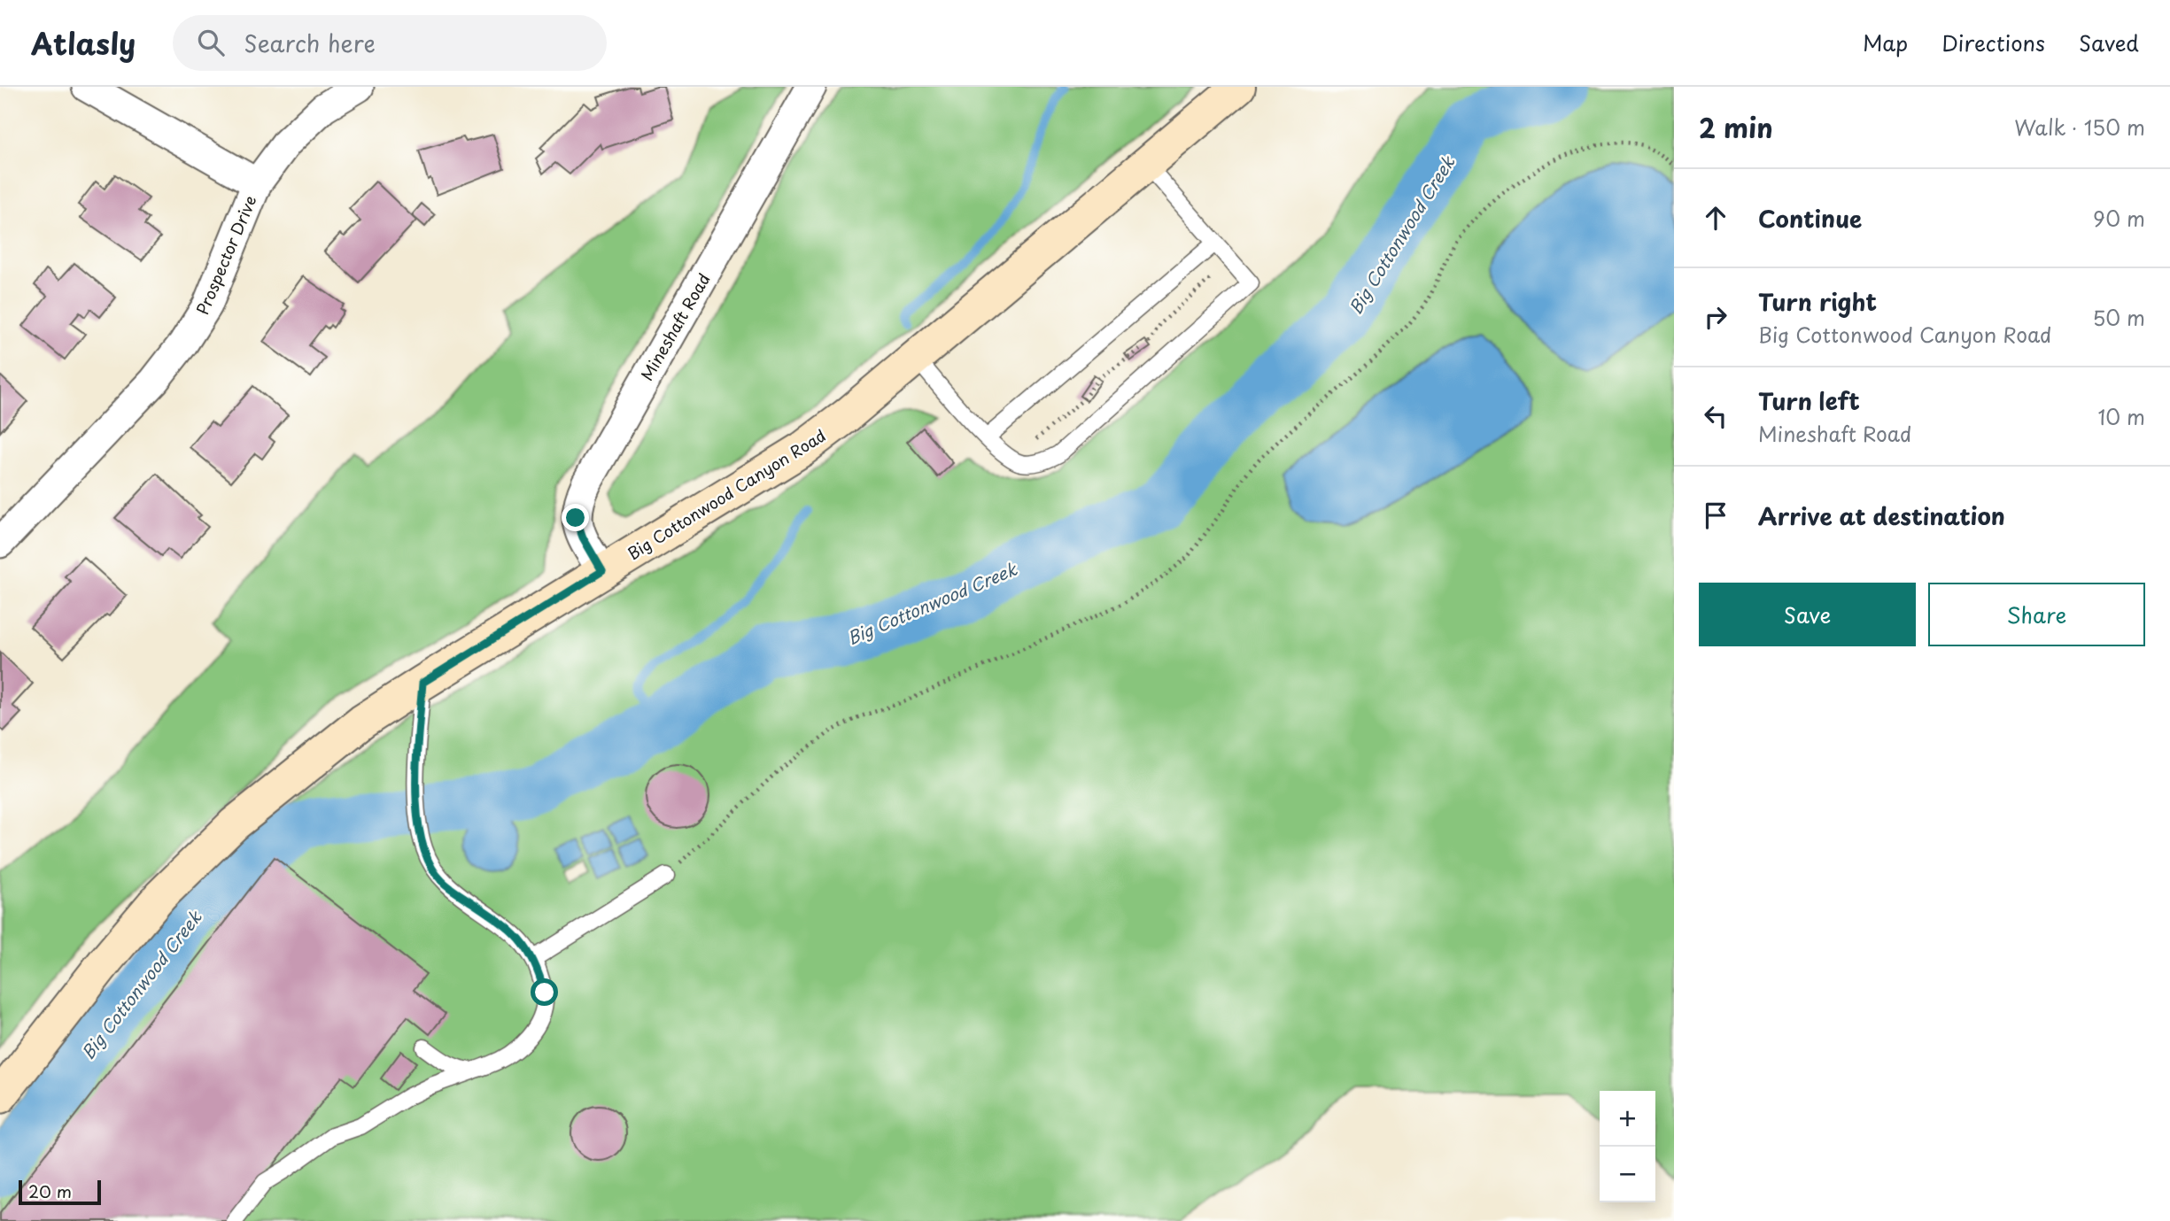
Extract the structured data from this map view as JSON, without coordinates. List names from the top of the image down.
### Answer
{
  "streets": {
    "main road": ["Big Cottonwood Canyon Road"],
    "street": ["Prospector Drive", "Mineshaft Road"]
  },
  "crossings": [
    ["Mineshaft Road", "Big Cottonwood Canyon Road"]
  ],
  "water": ["Big Cottonwood Creek"],
  "scale_bar": "20 m",
  "page": {
    "header": "Atlasly",
    "search": "Search here",
    "nav": ["Map", "Directions", "Saved"],
    "heading": ["2 min", "Walk · 150 m"],
    "list": [
      ["Continue", "90 m"],
      ["Turn right", "Big Cottonwood Canyon Road", "50 m"],
      ["Turn left", "Mineshaft Road", "10 m"],
      "Arrive at destination"
    ],
    "buttons": ["Save", "Share"],
    "map_buttons": ["+", "−"],
    "scale": "20 m"
  }
}
